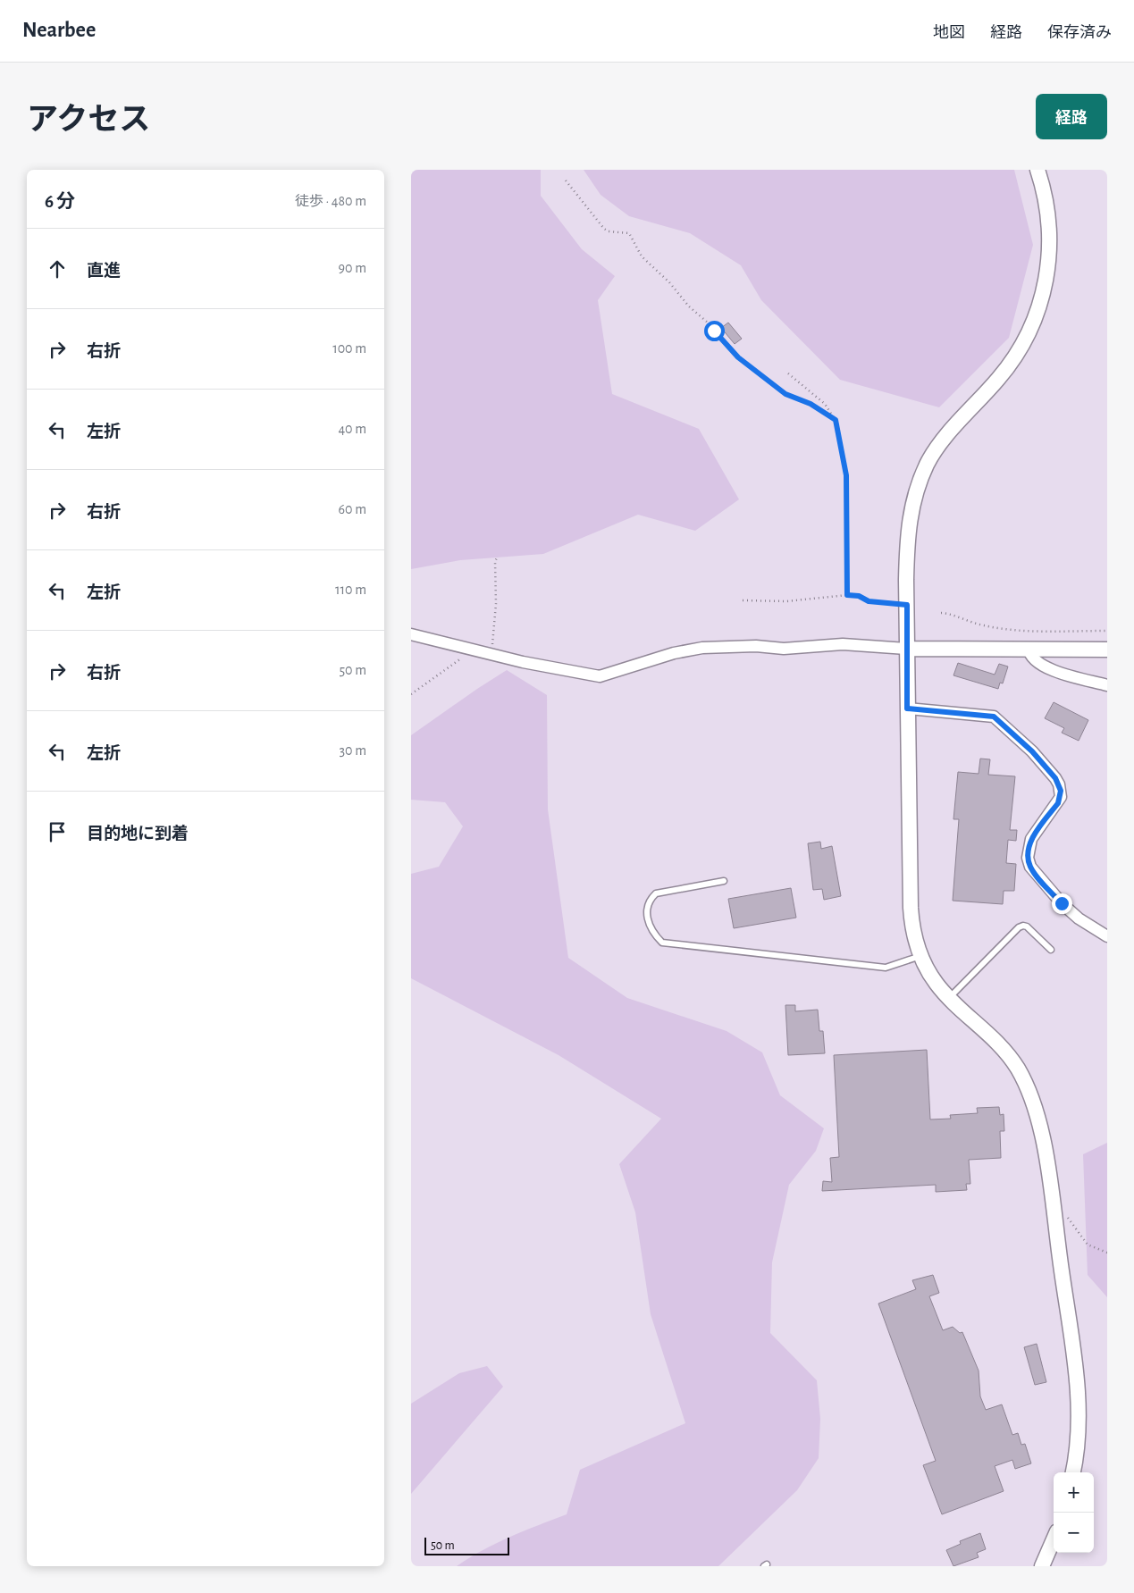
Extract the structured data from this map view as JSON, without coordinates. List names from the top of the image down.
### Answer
{
  "scale_bar": "50 m",
  "page": {
    "header": "Nearbee",
    "nav": ["地図", "経路", "保存済み"],
    "title": "アクセス",
    "buttons": "経路",
    "heading": ["6 分", "徒歩 · 480 m"],
    "list": [
      ["直進", "90 m"],
      ["右折", "100 m"],
      ["左折", "40 m"],
      ["右折", "60 m"],
      ["左折", "110 m"],
      ["右折", "50 m"],
      ["左折", "30 m"],
      "目的地に到着"
    ],
    "map_buttons": ["+", "−"],
    "scale": "50 m"
  }
}
